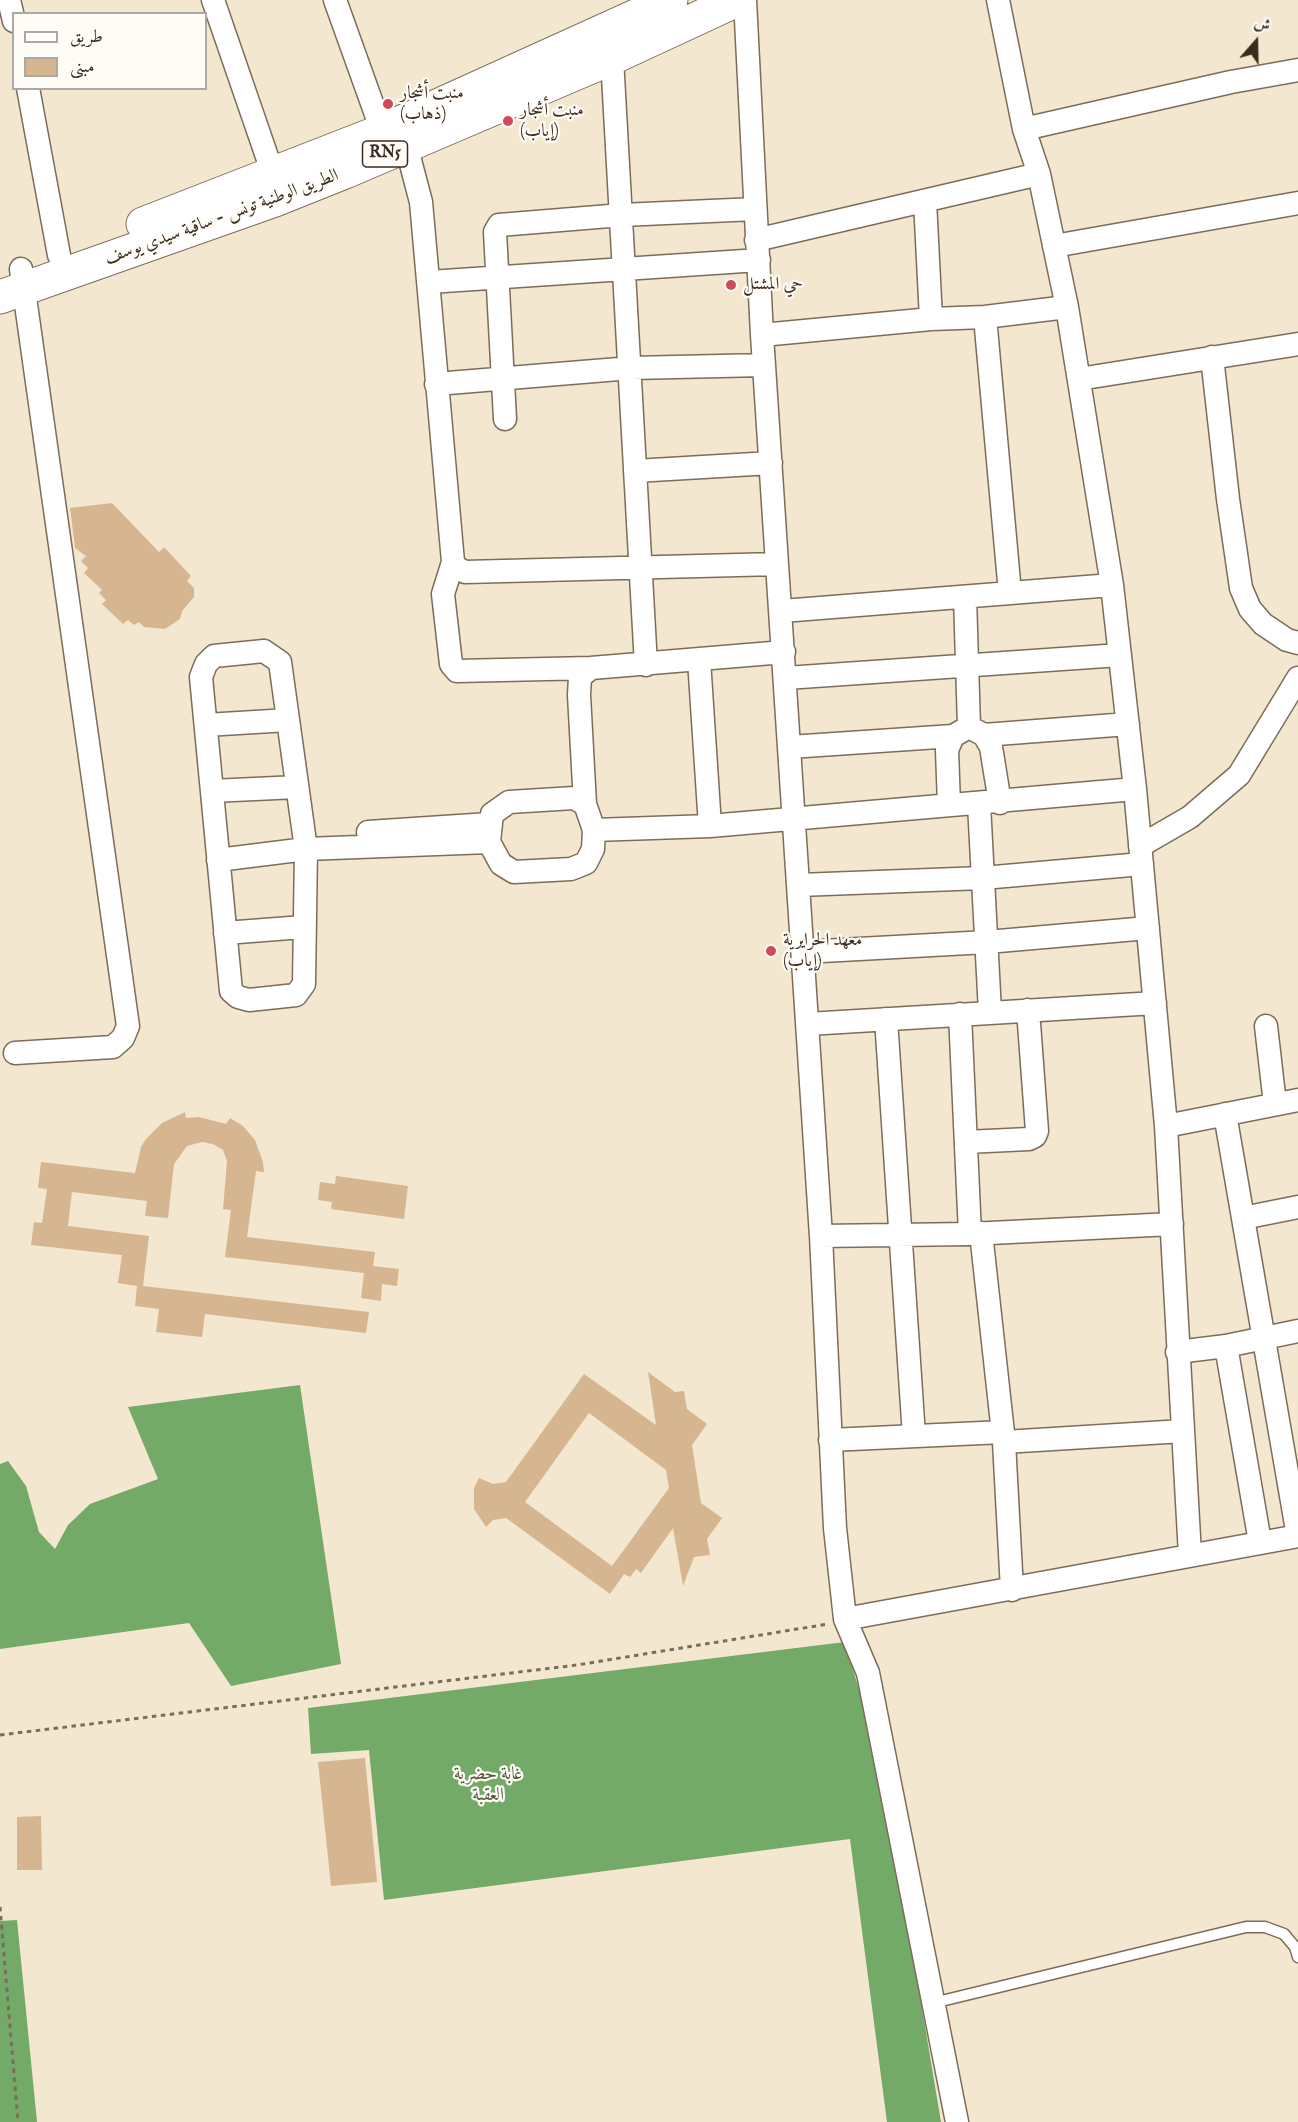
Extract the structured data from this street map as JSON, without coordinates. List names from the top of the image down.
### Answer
{
  "streets": {
    "highway": ["RN5", "الطريق الوطنية تونس - ساقية سيدي يوسف"]
  },
  "parks": ["غابة حضرية العقبة"],
  "places": [
    "منبت أشجار (ذهاب)",
    "منبت أشجار (إياب)",
    "حي المشتل",
    "معهد الحرايرية (إياب)"
  ],
  "legend": ["طريق", "مبنى"],
  "north": "top"
}
